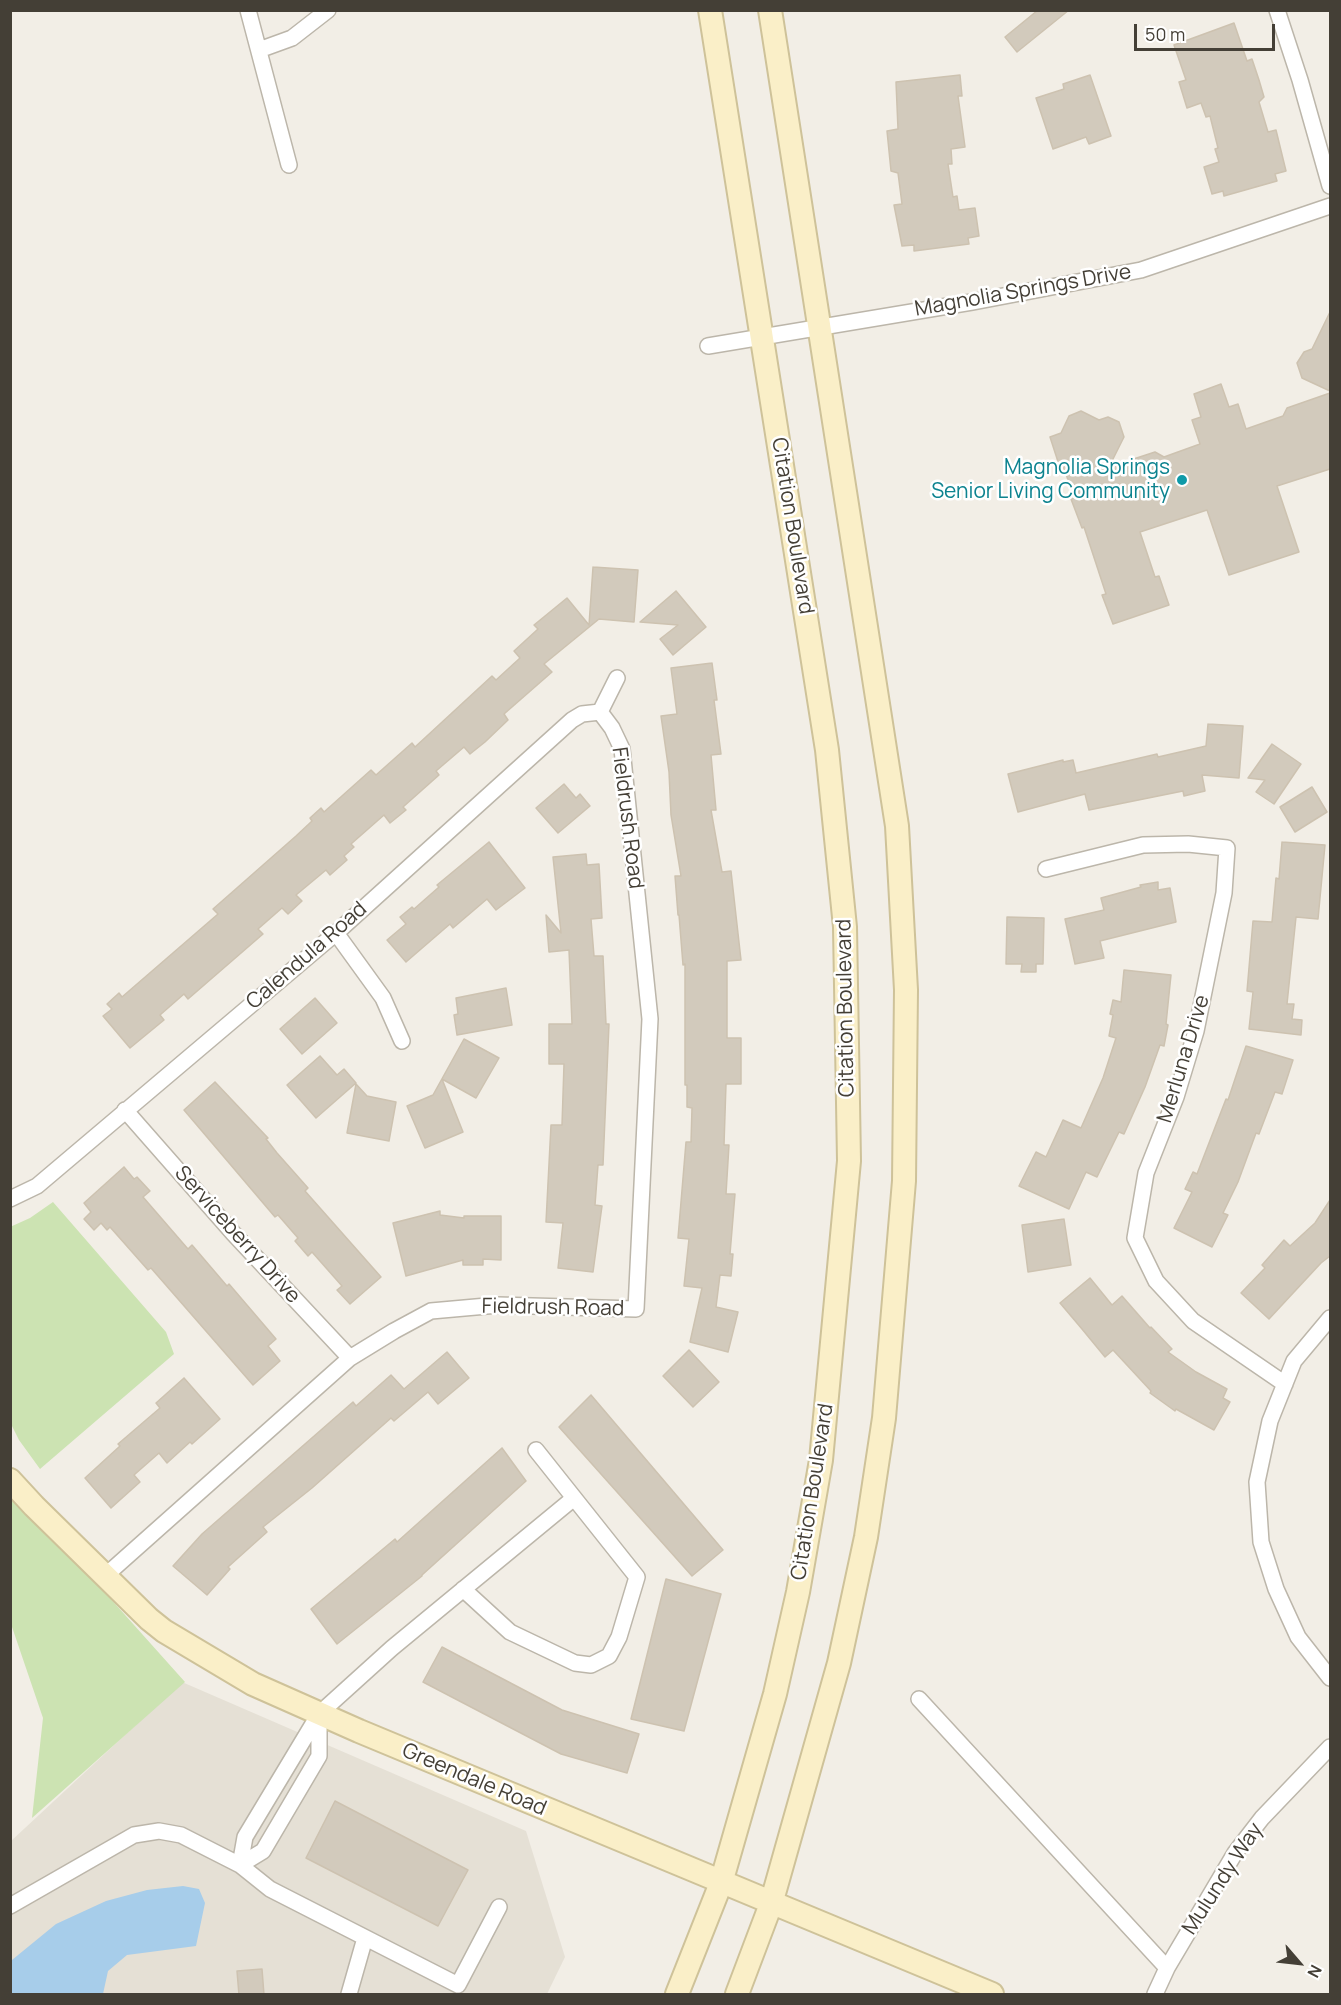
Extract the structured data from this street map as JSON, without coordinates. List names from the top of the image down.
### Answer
{
  "streets": {
    "main road": ["Citation Boulevard", "Greendale Road"],
    "street": [
      "Magnolia Springs Drive",
      "Fieldrush Road",
      "Calendula Road",
      "Merluna Drive",
      "Serviceberry Drive",
      "Mulundy Way"
    ]
  },
  "crossings": [
    ["Magnolia Springs Drive", "Citation Boulevard"],
    ["Citation Boulevard", "Greendale Road"],
    ["Fieldrush Road", "Calendula Road"],
    ["Fieldrush Road", "Serviceberry Drive"],
    ["Fieldrush Road", "Greendale Road"],
    ["Calendula Road", "Serviceberry Drive"]
  ],
  "places": ["Magnolia Springs Senior Living Community"],
  "scale_bar": "50 m",
  "north": "bottom right"
}
